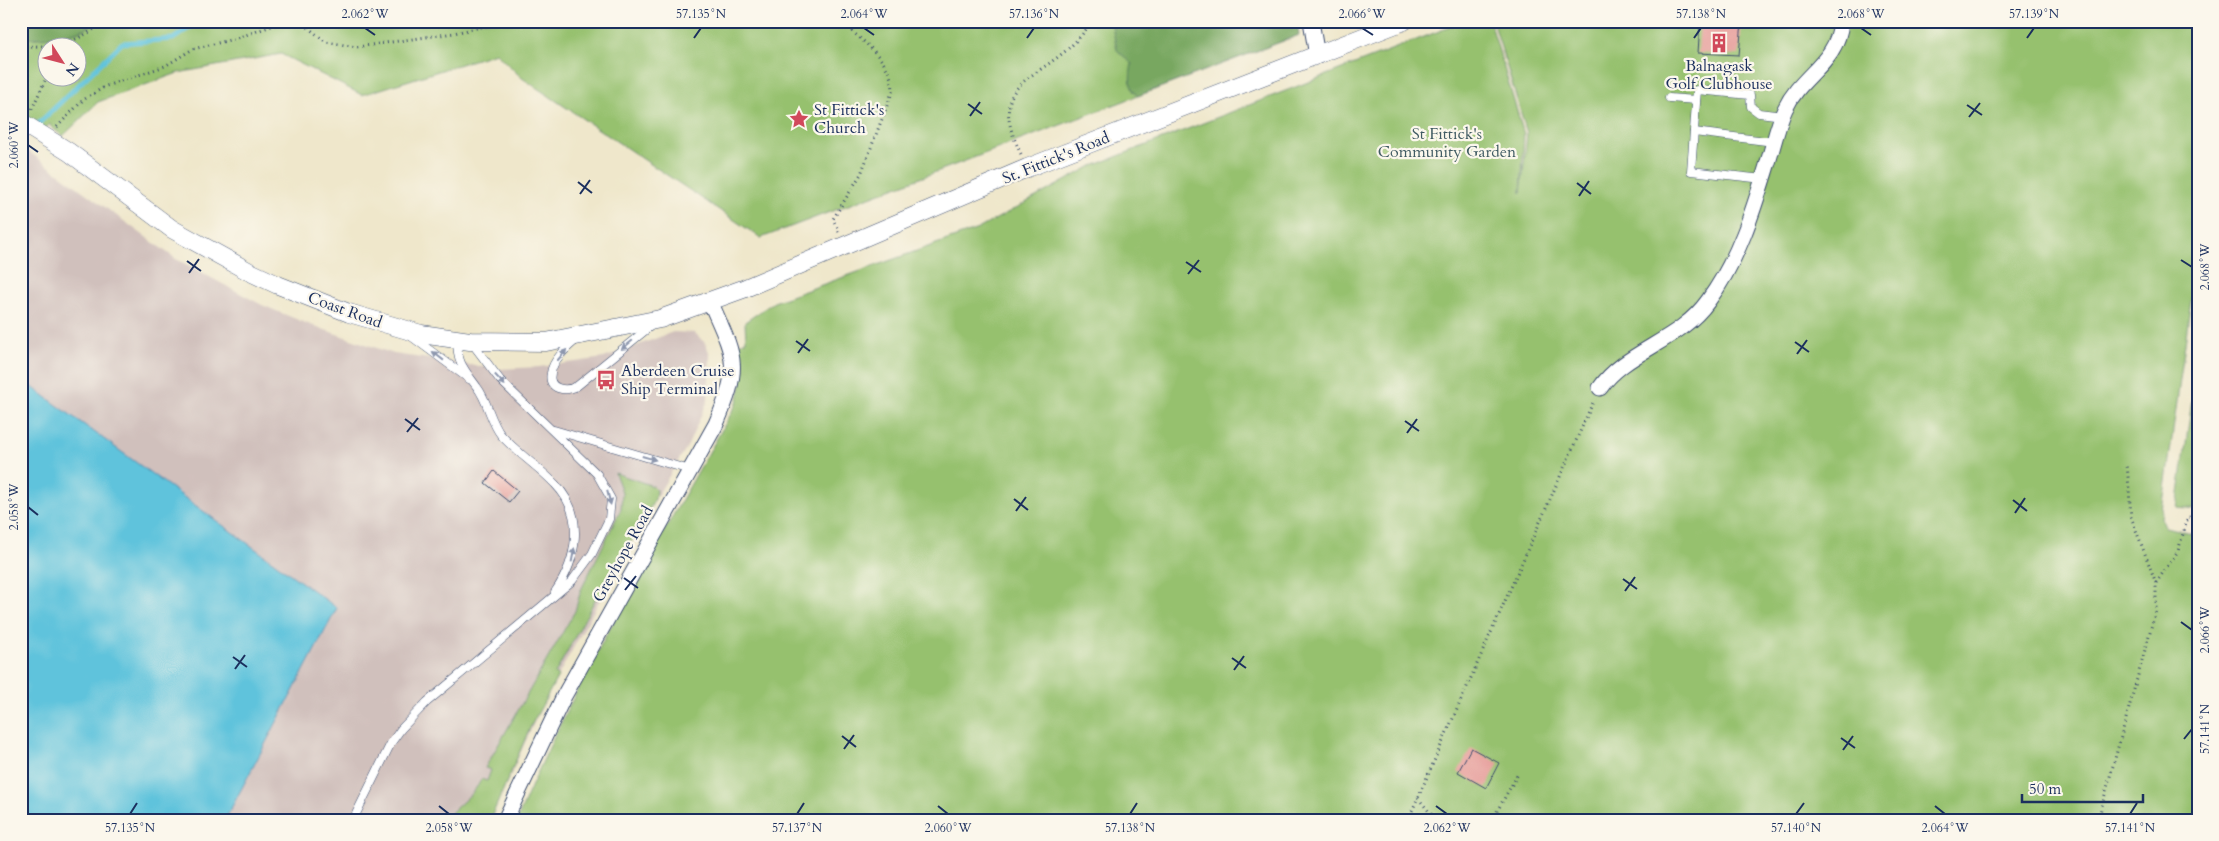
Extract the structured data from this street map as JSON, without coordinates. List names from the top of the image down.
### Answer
{
  "streets": {
    "street": ["St. Fittick's Road", "Coast Road", "Greyhope Road"]
  },
  "crossings": [
    ["St. Fittick's Road", "Coast Road"],
    ["St. Fittick's Road", "Greyhope Road"],
    ["Coast Road", "Greyhope Road"]
  ],
  "parks": ["St Fittick's Community Garden"],
  "places": {
    "building": ["Balnagask Golf Clubhouse"],
    "place": ["St Fittick's Church"],
    "bus stop": ["Aberdeen Cruise Ship Terminal"]
  },
  "scale_bar": "50 m",
  "north": "bottom right",
  "coordinates": [
    "2.062°W",
    "57.135°N",
    "2.064°W",
    "57.136°N",
    "2.066°W",
    "57.138°N",
    "2.068°W",
    "57.139°N",
    "2.060°W",
    "2.058°W",
    "57.141°N",
    "57.137°N",
    "57.140°N"
  ]
}
